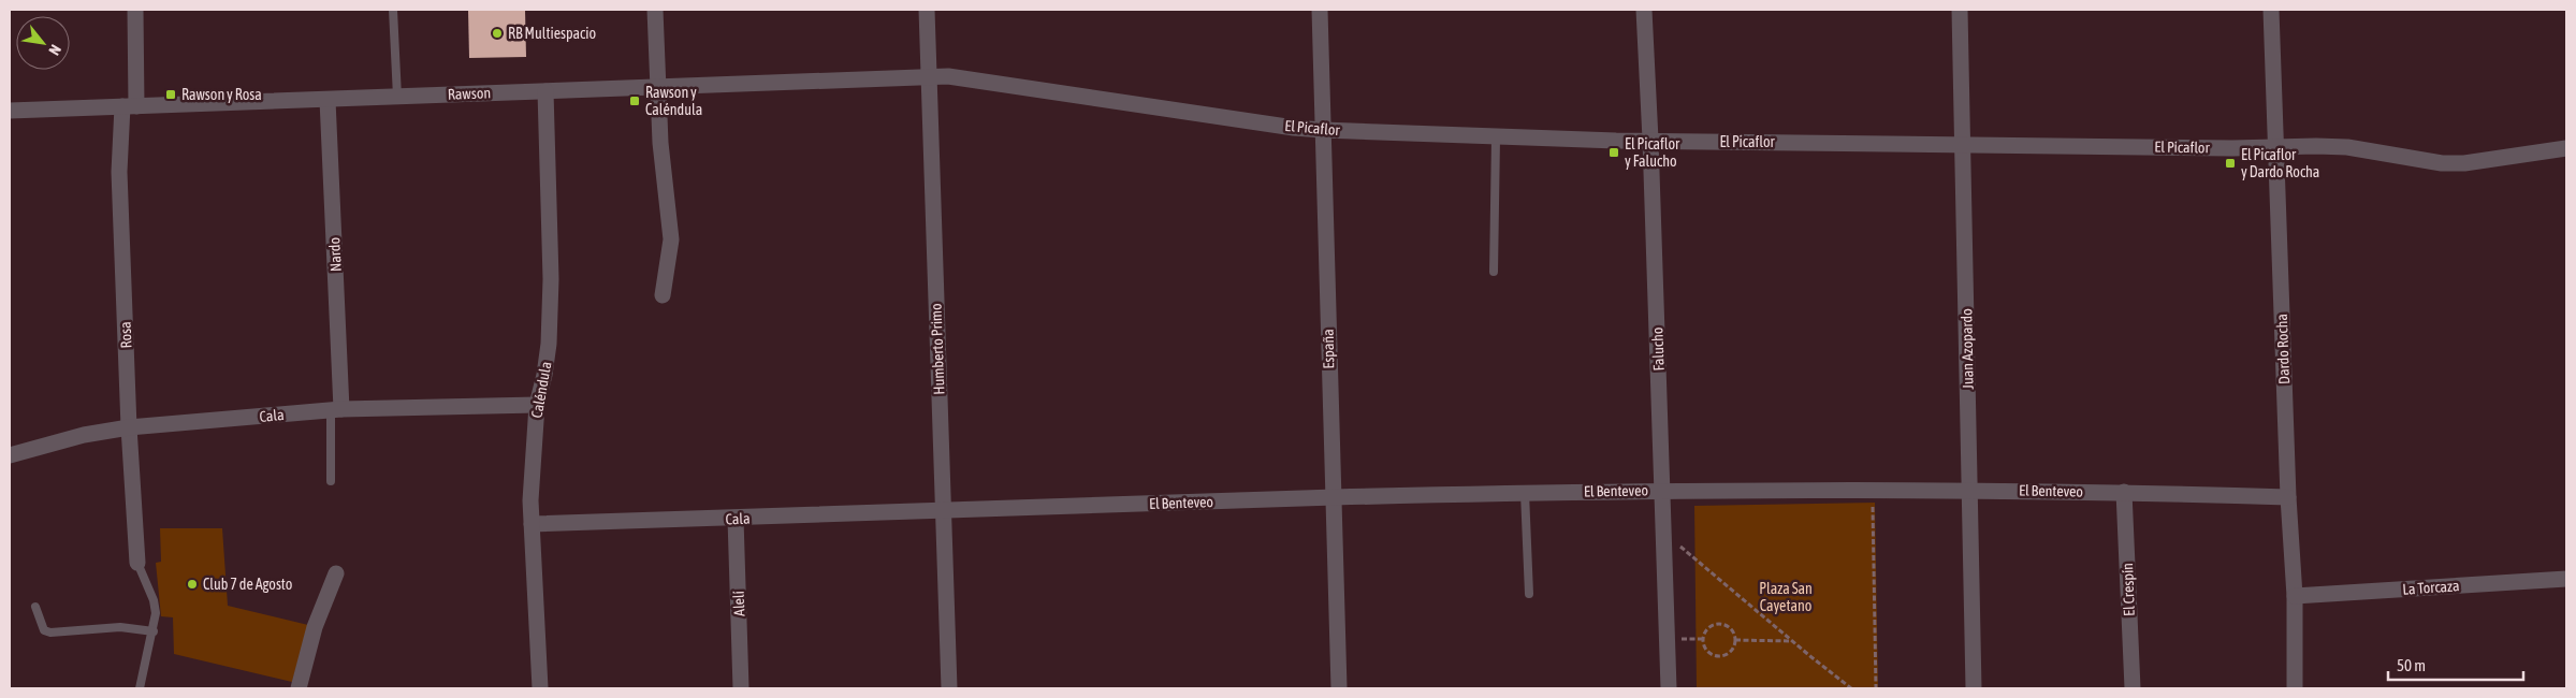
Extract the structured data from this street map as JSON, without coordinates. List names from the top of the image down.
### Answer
{
  "streets": {
    "street": [
      "Rawson",
      "El Picaflor",
      "Nardo",
      "Rosa",
      "Humberto Primo",
      "España",
      "Falucho",
      "Juan Azopardo",
      "Dardo Rocha",
      "Caléndula",
      "Cala",
      "El Benteveo",
      "La Torcaza",
      "El Crespín",
      "Alelí"
    ]
  },
  "crossings": [
    ["Rawson", "El Picaflor"],
    ["Rawson", "Nardo"],
    ["Rawson", "Rosa"],
    ["Rawson", "Humberto Primo"],
    ["Rawson", "Caléndula"],
    ["El Picaflor", "Humberto Primo"],
    ["El Picaflor", "España"],
    ["El Picaflor", "Falucho"],
    ["El Picaflor", "Juan Azopardo"],
    ["El Picaflor", "Dardo Rocha"],
    ["Nardo", "Cala"],
    ["Rosa", "Cala"],
    ["Humberto Primo", "Cala"],
    ["Humberto Primo", "El Benteveo"],
    ["España", "El Benteveo"],
    ["Falucho", "El Benteveo"],
    ["Juan Azopardo", "El Benteveo"],
    ["Dardo Rocha", "El Benteveo"],
    ["Dardo Rocha", "La Torcaza"],
    ["Caléndula", "Cala"],
    ["Cala", "El Benteveo"],
    ["Cala", "Alelí"],
    ["El Benteveo", "El Crespín"]
  ],
  "parks": ["Plaza San Cayetano"],
  "places": {
    "other": ["RB Multiespacio", "Club 7 de Agosto"],
    "transit": [
      "Rawson y Rosa",
      "Rawson y Caléndula",
      "El Picaflor y Falucho",
      "El Picaflor y Dardo Rocha"
    ]
  },
  "scale_bar": "50 m",
  "north": "bottom right"
}
